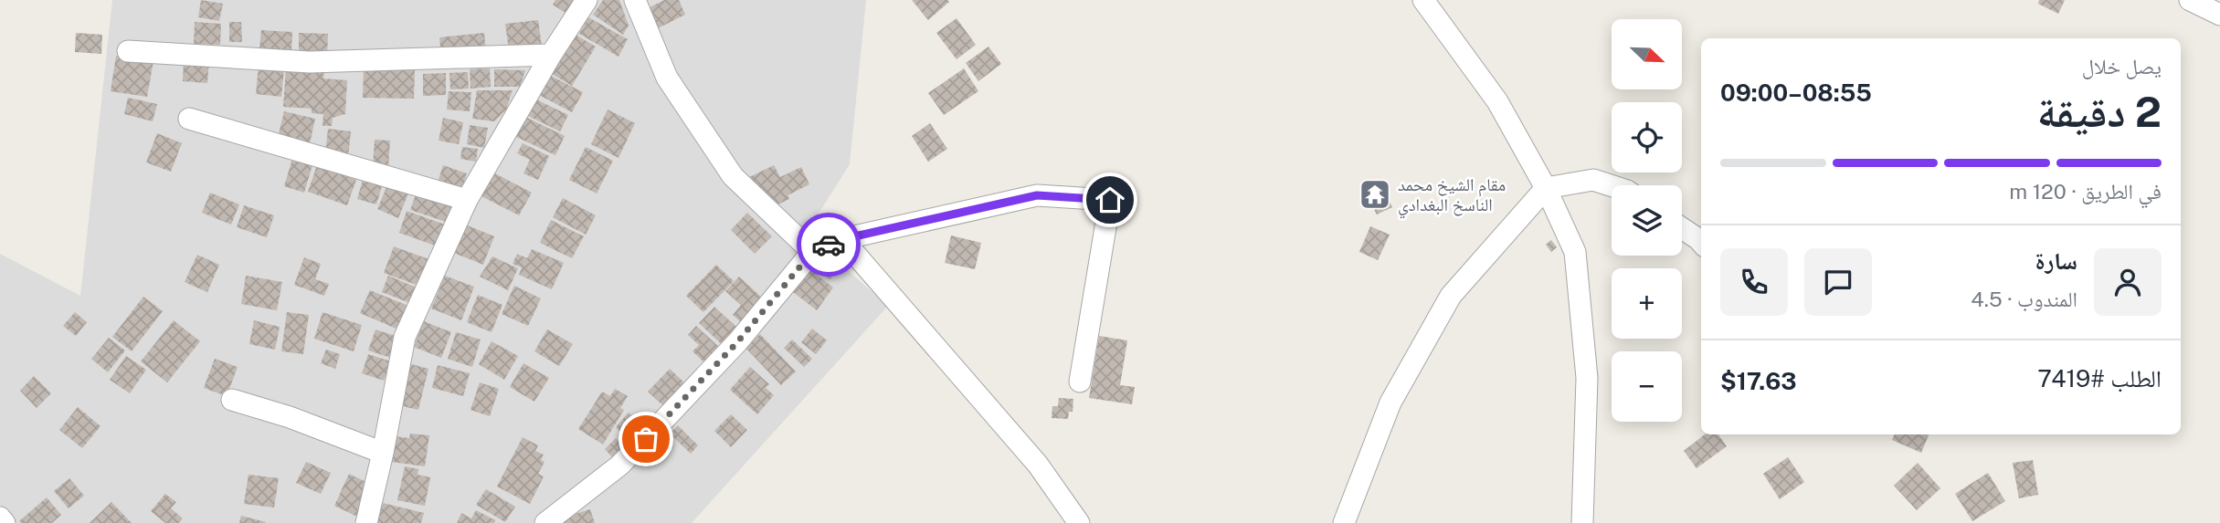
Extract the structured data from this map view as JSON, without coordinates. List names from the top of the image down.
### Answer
{
  "places": {
    "temple": ["مقام الشيخ محمد الناسخ البغدادي"]
  },
  "north": "bottom right",
  "page": {
    "map_buttons": ["+", "−"],
    "heading": ["2 دقيقة", "يصل خلال", "08:55–09:00"],
    "panel": [
      "سارة",
      "المندوب · 4.5",
      "الطلب #7419",
      "$17.63"
    ],
    "bar": "في الطريق · 120 m"
  }
}
